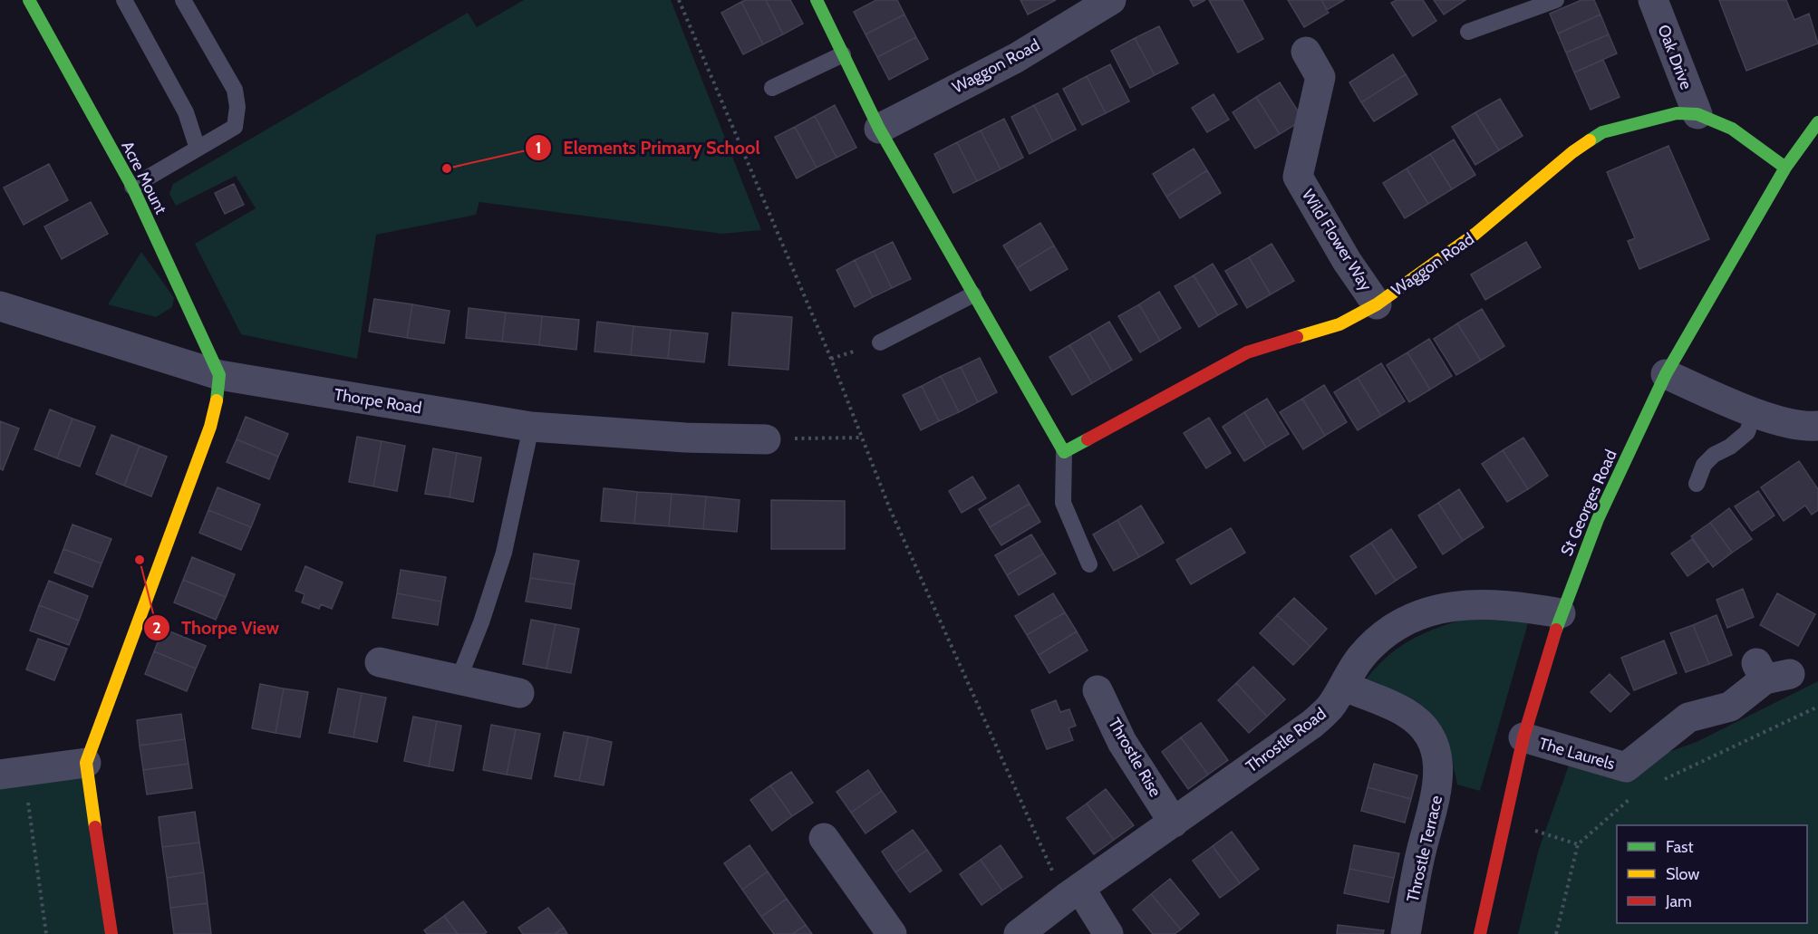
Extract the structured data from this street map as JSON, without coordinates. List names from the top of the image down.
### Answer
{
  "streets": {
    "street": [
      "Oak Drive",
      "Waggon Road",
      "Acre Mount",
      "Wild Flower Way",
      "Thorpe Road",
      "St Georges Road",
      "Throstle Road",
      "The Laurels",
      "Throstle Rise",
      "Throstle Terrace"
    ]
  },
  "crossings": [
    ["Oak Drive", "Waggon Road"],
    ["Waggon Road", "Wild Flower Way"],
    ["Waggon Road", "St Georges Road"],
    ["Acre Mount", "Thorpe Road"],
    ["St Georges Road", "Throstle Road"],
    ["St Georges Road", "The Laurels"],
    ["Throstle Road", "Throstle Rise"],
    ["Throstle Road", "Throstle Terrace"]
  ],
  "places": ["Elements Primary School", "Thorpe View"],
  "legend": ["Fast", "Slow", "Jam"]
}
